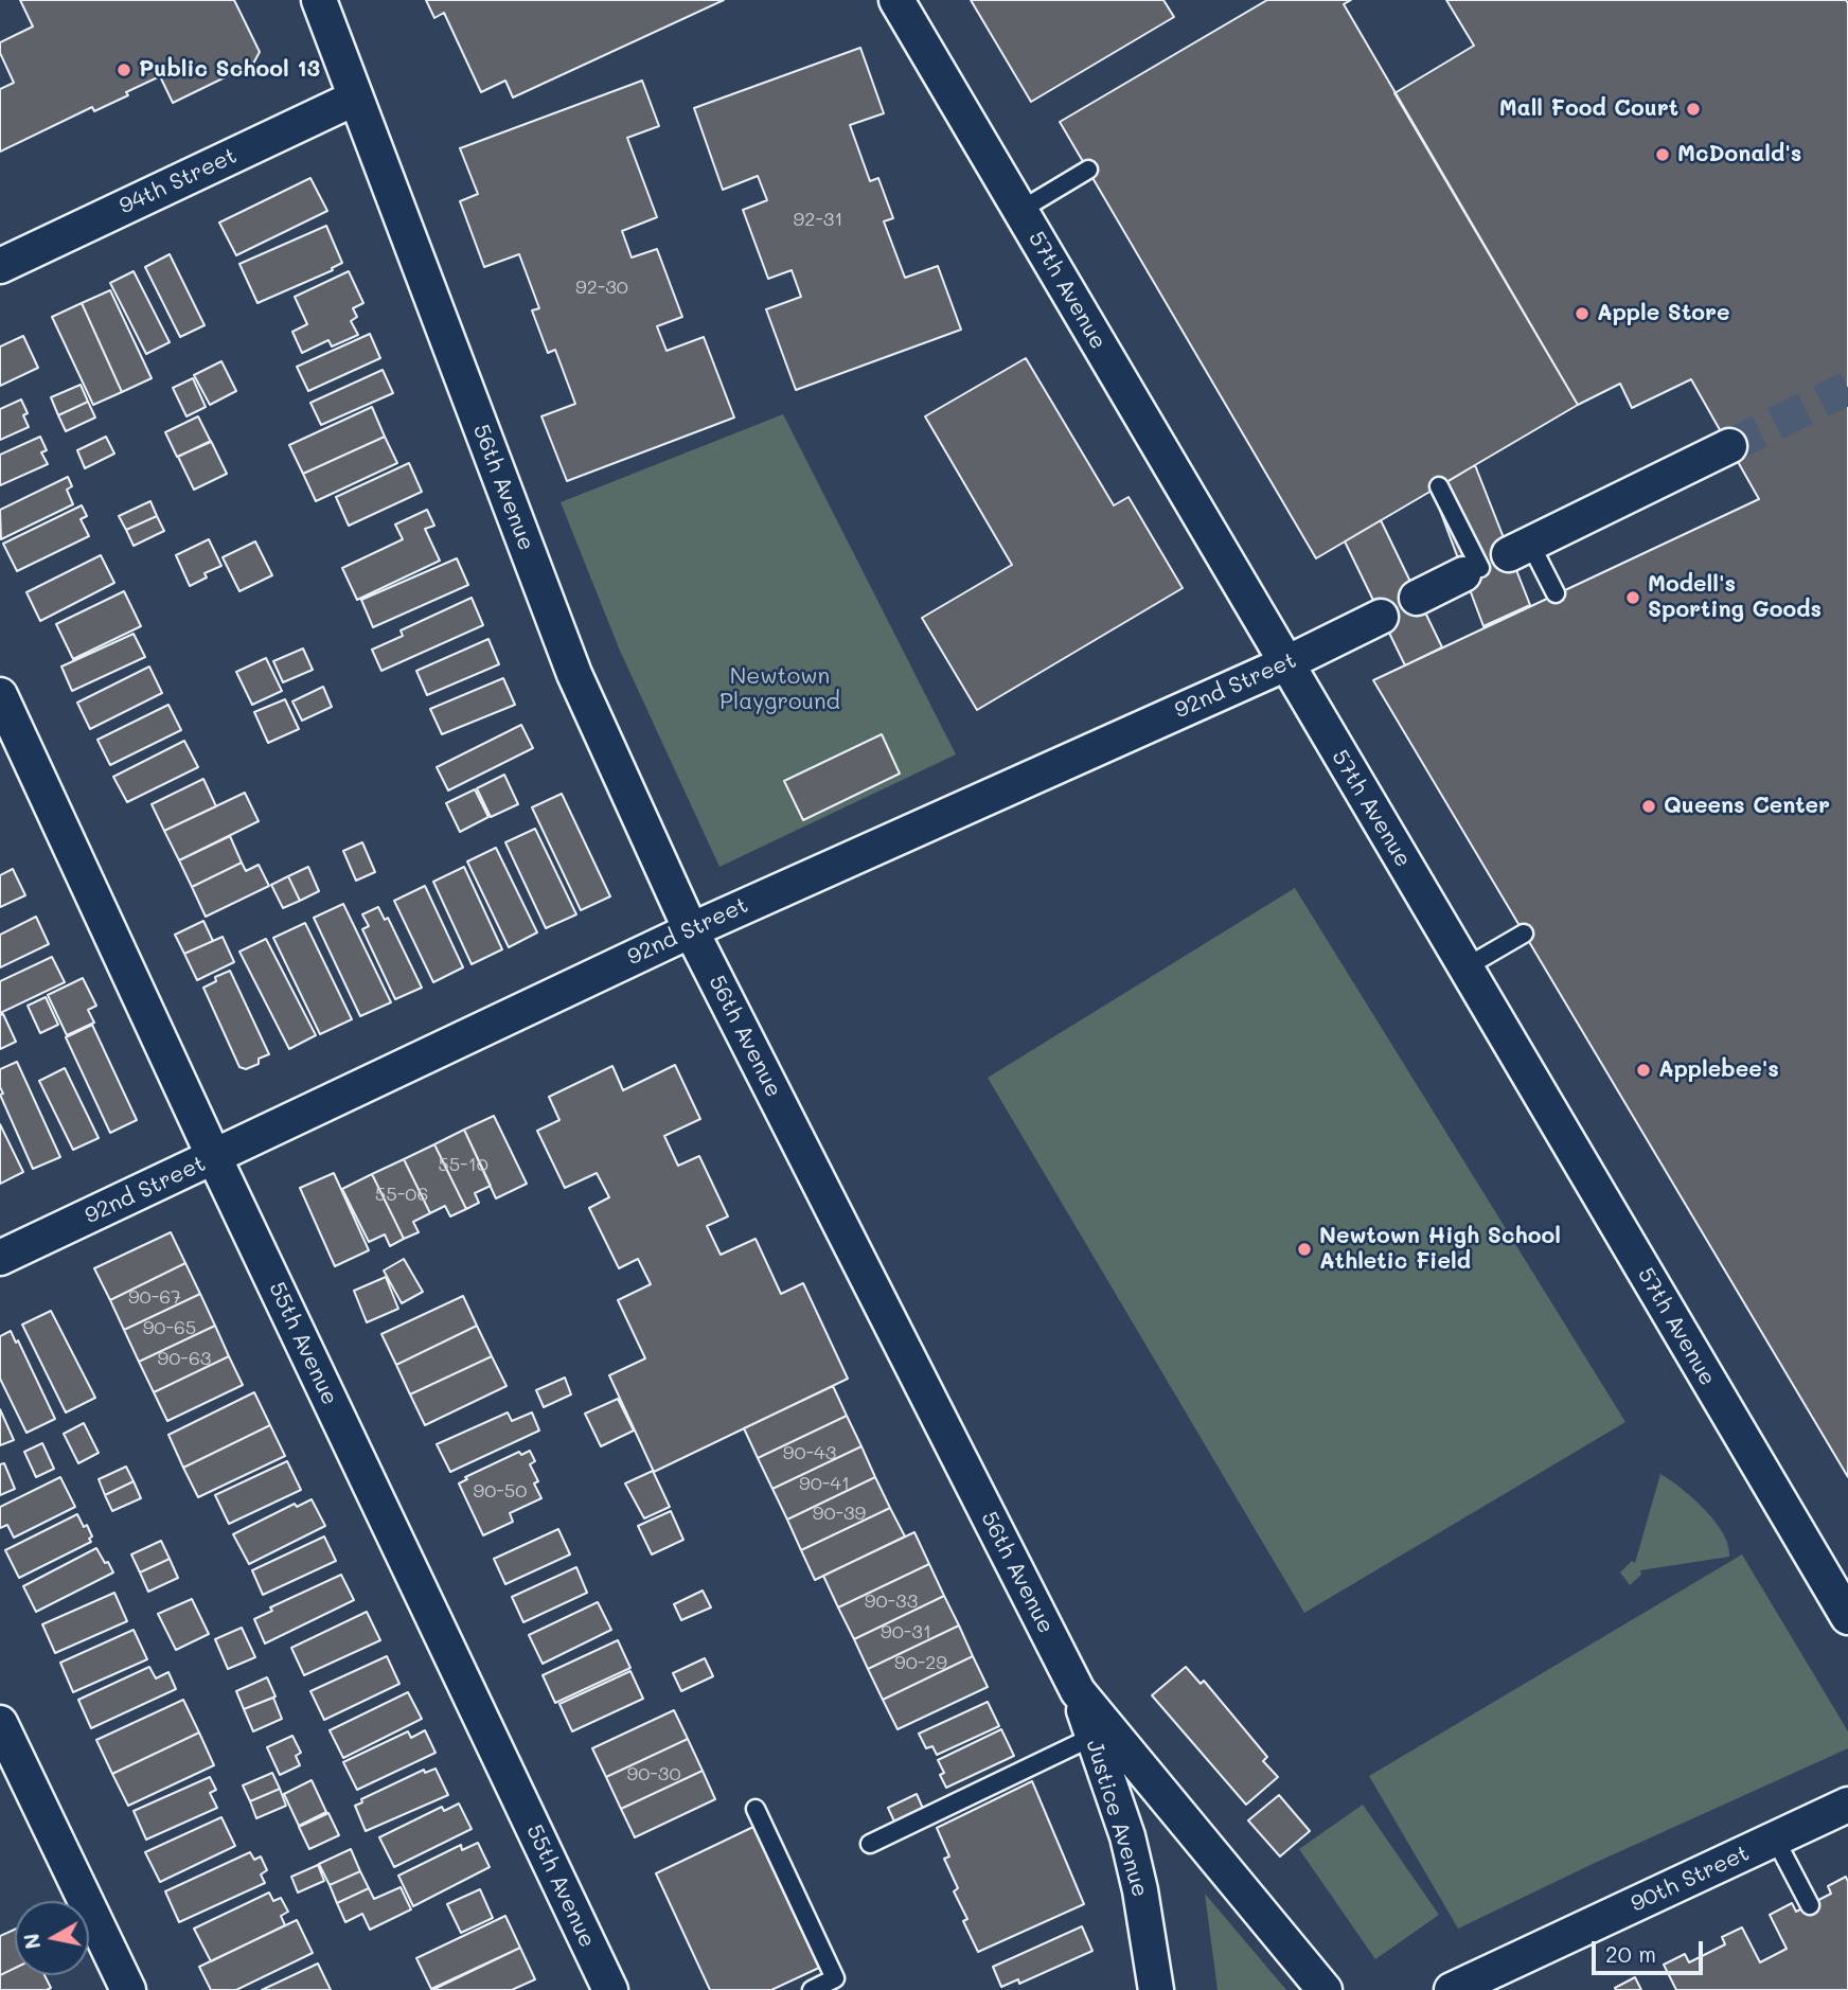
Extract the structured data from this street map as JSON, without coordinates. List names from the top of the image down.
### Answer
{
  "streets": {
    "street": [
      "94th Street",
      "57th Avenue",
      "56th Avenue",
      "92nd Street",
      "55th Avenue",
      "Justice Avenue",
      "90th Street"
    ]
  },
  "crossings": [
    ["94th Street", "56th Avenue"],
    ["57th Avenue", "92nd Street"],
    ["56th Avenue", "92nd Street"],
    ["56th Avenue", "Justice Avenue"],
    ["92nd Street", "55th Avenue"]
  ],
  "parks": ["Newtown Playground"],
  "places": [
    "Public School 13",
    "Mall Food Court",
    "McDonald's",
    "Apple Store",
    "Modell's Sporting Goods",
    "Queens Center",
    "Applebee's",
    "Newtown High School Athletic Field"
  ],
  "house_numbers": [
    "92-31",
    "92-30",
    "55-10",
    "55-06",
    "90-67",
    "90-65",
    "90-63",
    "90-43",
    "90-41",
    "90-50",
    "90-39",
    "90-33",
    "90-31",
    "90-29",
    "90-30"
  ],
  "scale_bar": "20 m",
  "north": "left"
}
